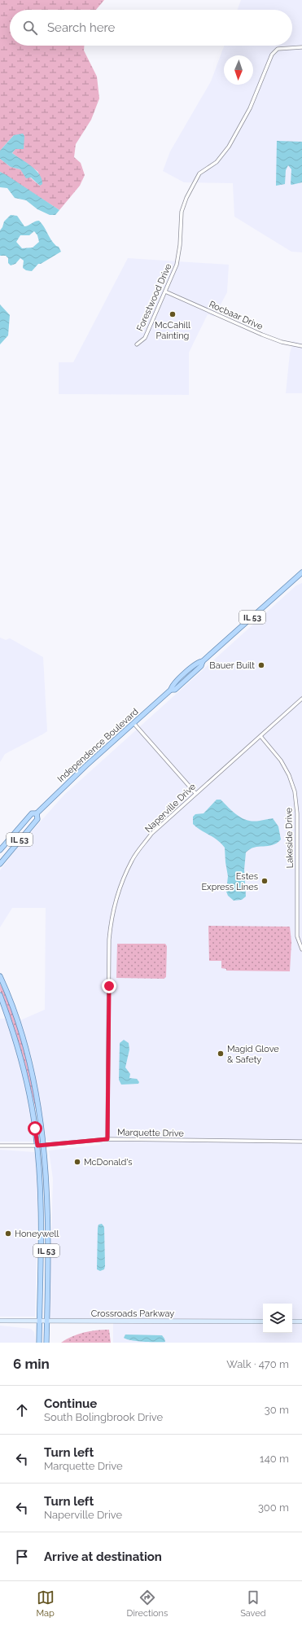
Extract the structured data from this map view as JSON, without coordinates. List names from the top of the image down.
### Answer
{
  "streets": {
    "main road": ["IL 53", "Independence Boulevard"],
    "street": [
      "Forestwood Drive",
      "Rocbaar Drive",
      "Naperville Drive",
      "Lakeside Drive",
      "Marquette Drive",
      "Crossroads Parkway"
    ]
  },
  "crossings": [
    ["Forestwood Drive", "Rocbaar Drive"],
    ["IL 53", "Marquette Drive"],
    ["IL 53", "Crossroads Parkway"],
    ["Naperville Drive", "Lakeside Drive"],
    ["Naperville Drive", "Marquette Drive"]
  ],
  "places": [
    "McCahill Painting",
    "Bauer Built",
    "Estes Express Lines",
    "Magid Glove & Safety",
    "McDonald's",
    "Honeywell"
  ],
  "north": "bottom",
  "page": {
    "search": "Search here",
    "heading": ["6 min", "Walk · 470 m"],
    "list": [
      ["Continue", "South Bolingbrook Drive", "30 m"],
      ["Turn left", "Marquette Drive", "140 m"],
      ["Turn left", "Naperville Drive", "300 m"],
      "Arrive at destination"
    ],
    "nav": ["Map", "Directions", "Saved"]
  }
}
